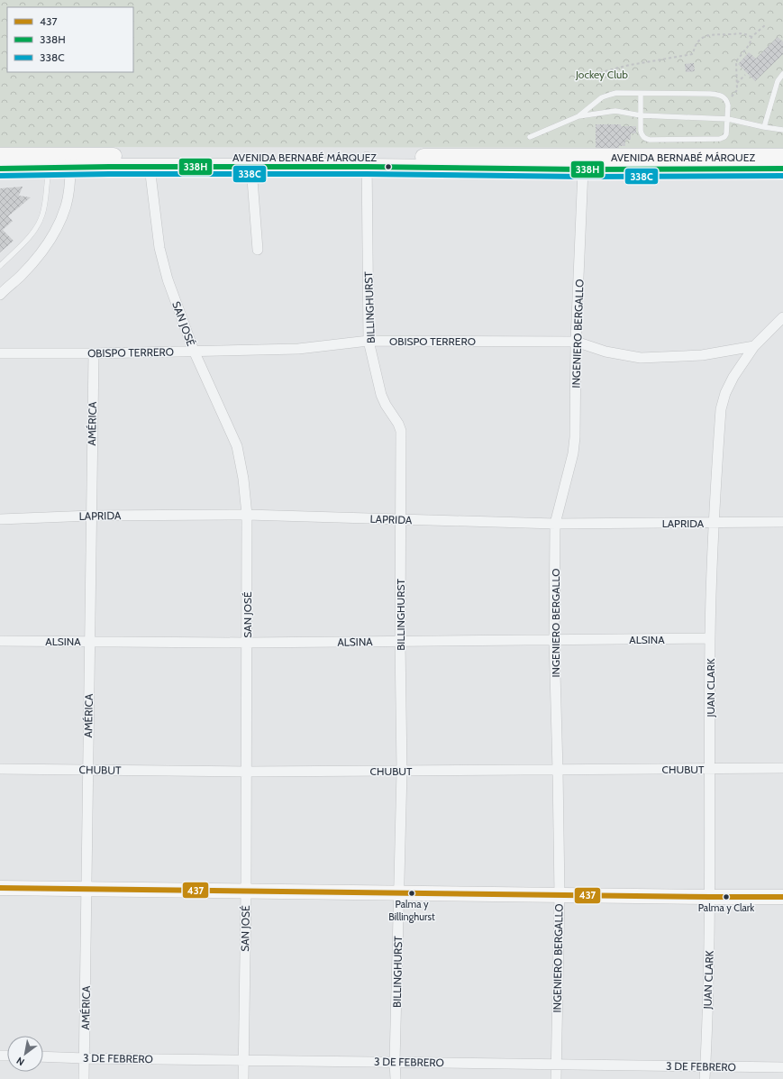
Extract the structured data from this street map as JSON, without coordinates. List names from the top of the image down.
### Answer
{
  "streets": {
    "main road": ["AVENIDA BERNABÉ MÁRQUEZ"],
    "street": [
      "BILLINGHURST",
      "SAN JOSÉ",
      "INGENIERO BERGALLO",
      "OBISPO TERRERO",
      "AMÉRICA",
      "LAPRIDA",
      "ALSINA",
      "JUAN CLARK",
      "CHUBUT",
      "3 DE FEBRERO"
    ]
  },
  "crossings": [
    ["AVENIDA BERNABÉ MÁRQUEZ", "BILLINGHURST"],
    ["AVENIDA BERNABÉ MÁRQUEZ", "SAN JOSÉ"],
    ["AVENIDA BERNABÉ MÁRQUEZ", "INGENIERO BERGALLO"],
    ["BILLINGHURST", "OBISPO TERRERO"],
    ["BILLINGHURST", "LAPRIDA"],
    ["BILLINGHURST", "ALSINA"],
    ["BILLINGHURST", "CHUBUT"],
    ["BILLINGHURST", "3 DE FEBRERO"],
    ["SAN JOSÉ", "OBISPO TERRERO"],
    ["SAN JOSÉ", "LAPRIDA"],
    ["SAN JOSÉ", "ALSINA"],
    ["SAN JOSÉ", "CHUBUT"],
    ["SAN JOSÉ", "3 DE FEBRERO"],
    ["INGENIERO BERGALLO", "OBISPO TERRERO"],
    ["INGENIERO BERGALLO", "LAPRIDA"],
    ["INGENIERO BERGALLO", "ALSINA"],
    ["INGENIERO BERGALLO", "CHUBUT"],
    ["INGENIERO BERGALLO", "3 DE FEBRERO"],
    ["OBISPO TERRERO", "AMÉRICA"],
    ["OBISPO TERRERO", "JUAN CLARK"],
    ["AMÉRICA", "LAPRIDA"],
    ["AMÉRICA", "ALSINA"],
    ["AMÉRICA", "CHUBUT"],
    ["AMÉRICA", "3 DE FEBRERO"],
    ["LAPRIDA", "JUAN CLARK"],
    ["ALSINA", "JUAN CLARK"],
    ["JUAN CLARK", "CHUBUT"],
    ["JUAN CLARK", "3 DE FEBRERO"]
  ],
  "parks": ["Jockey Club"],
  "places": ["Palma y Billinghurst", "Palma y Clark"],
  "lines": ["transit line 338H", "transit line 338C", "transit line 437"],
  "legend": ["437", "338H", "338C"],
  "north": "bottom left"
}
